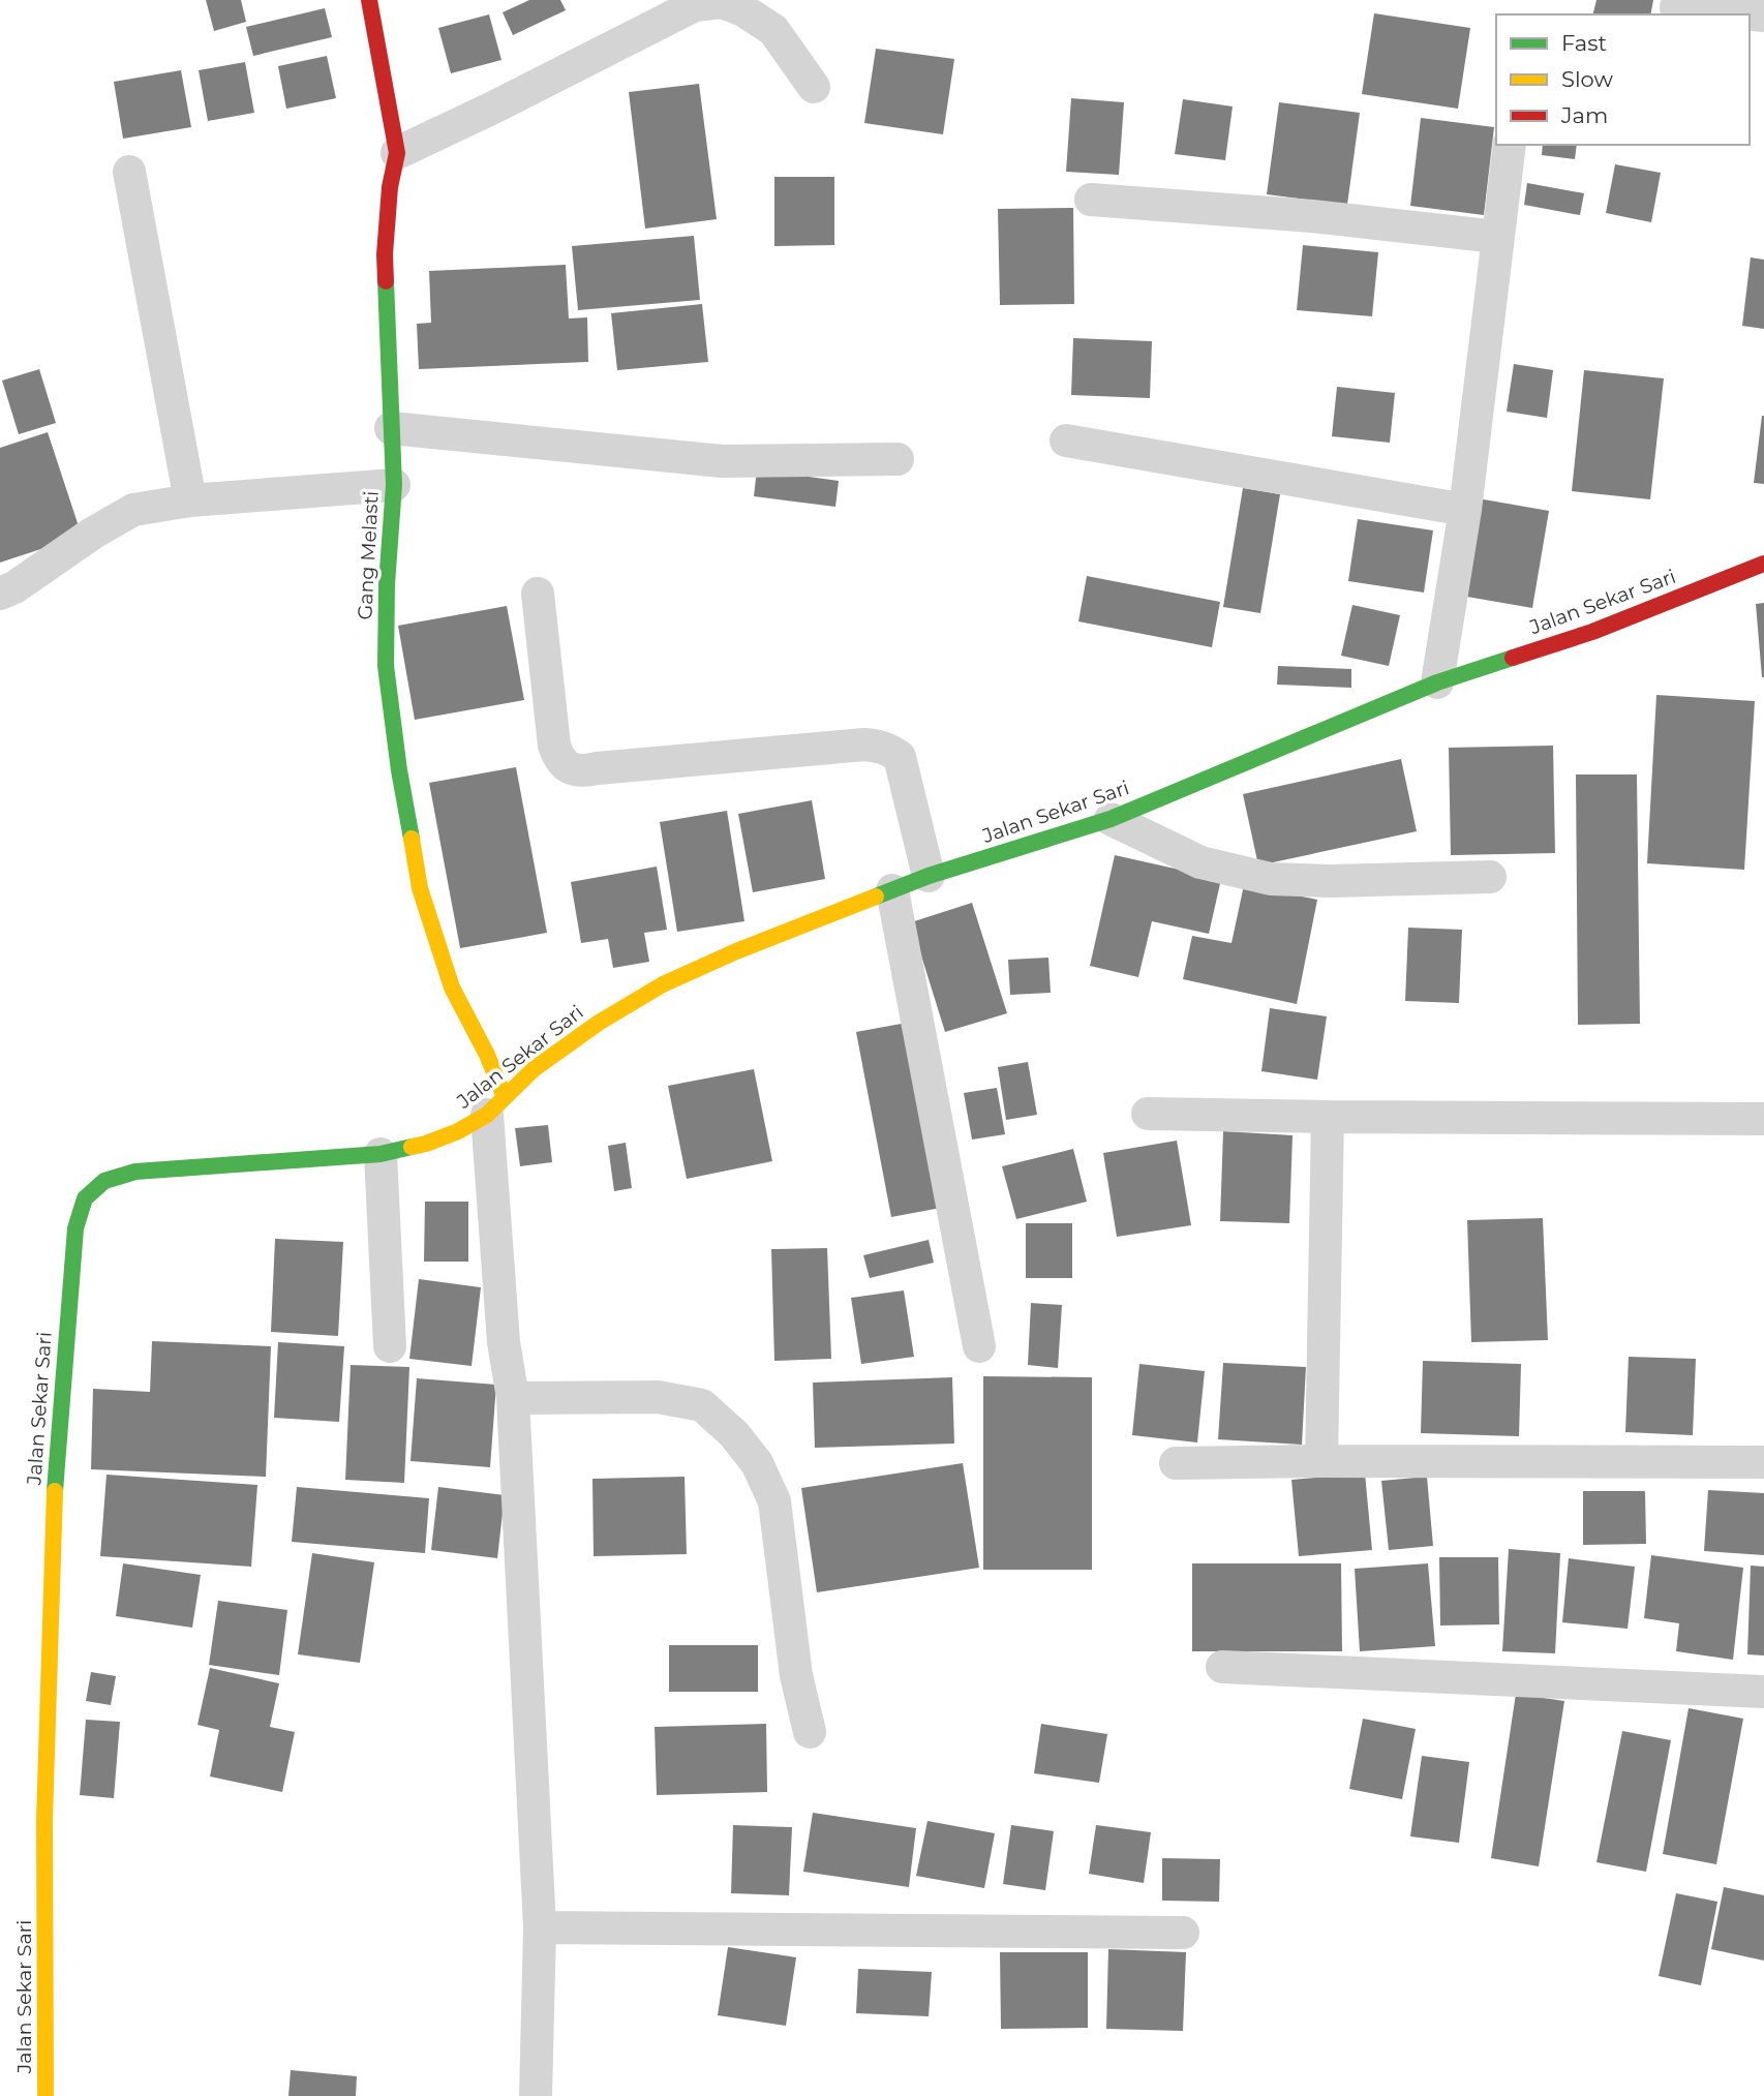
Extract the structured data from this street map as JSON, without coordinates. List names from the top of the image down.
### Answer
{
  "streets": {
    "street": ["Gang Melasti", "Jalan Sekar Sari"]
  },
  "crossings": [
    ["Gang Melasti", "Jalan Sekar Sari"]
  ],
  "legend": ["Fast", "Slow", "Jam"]
}
